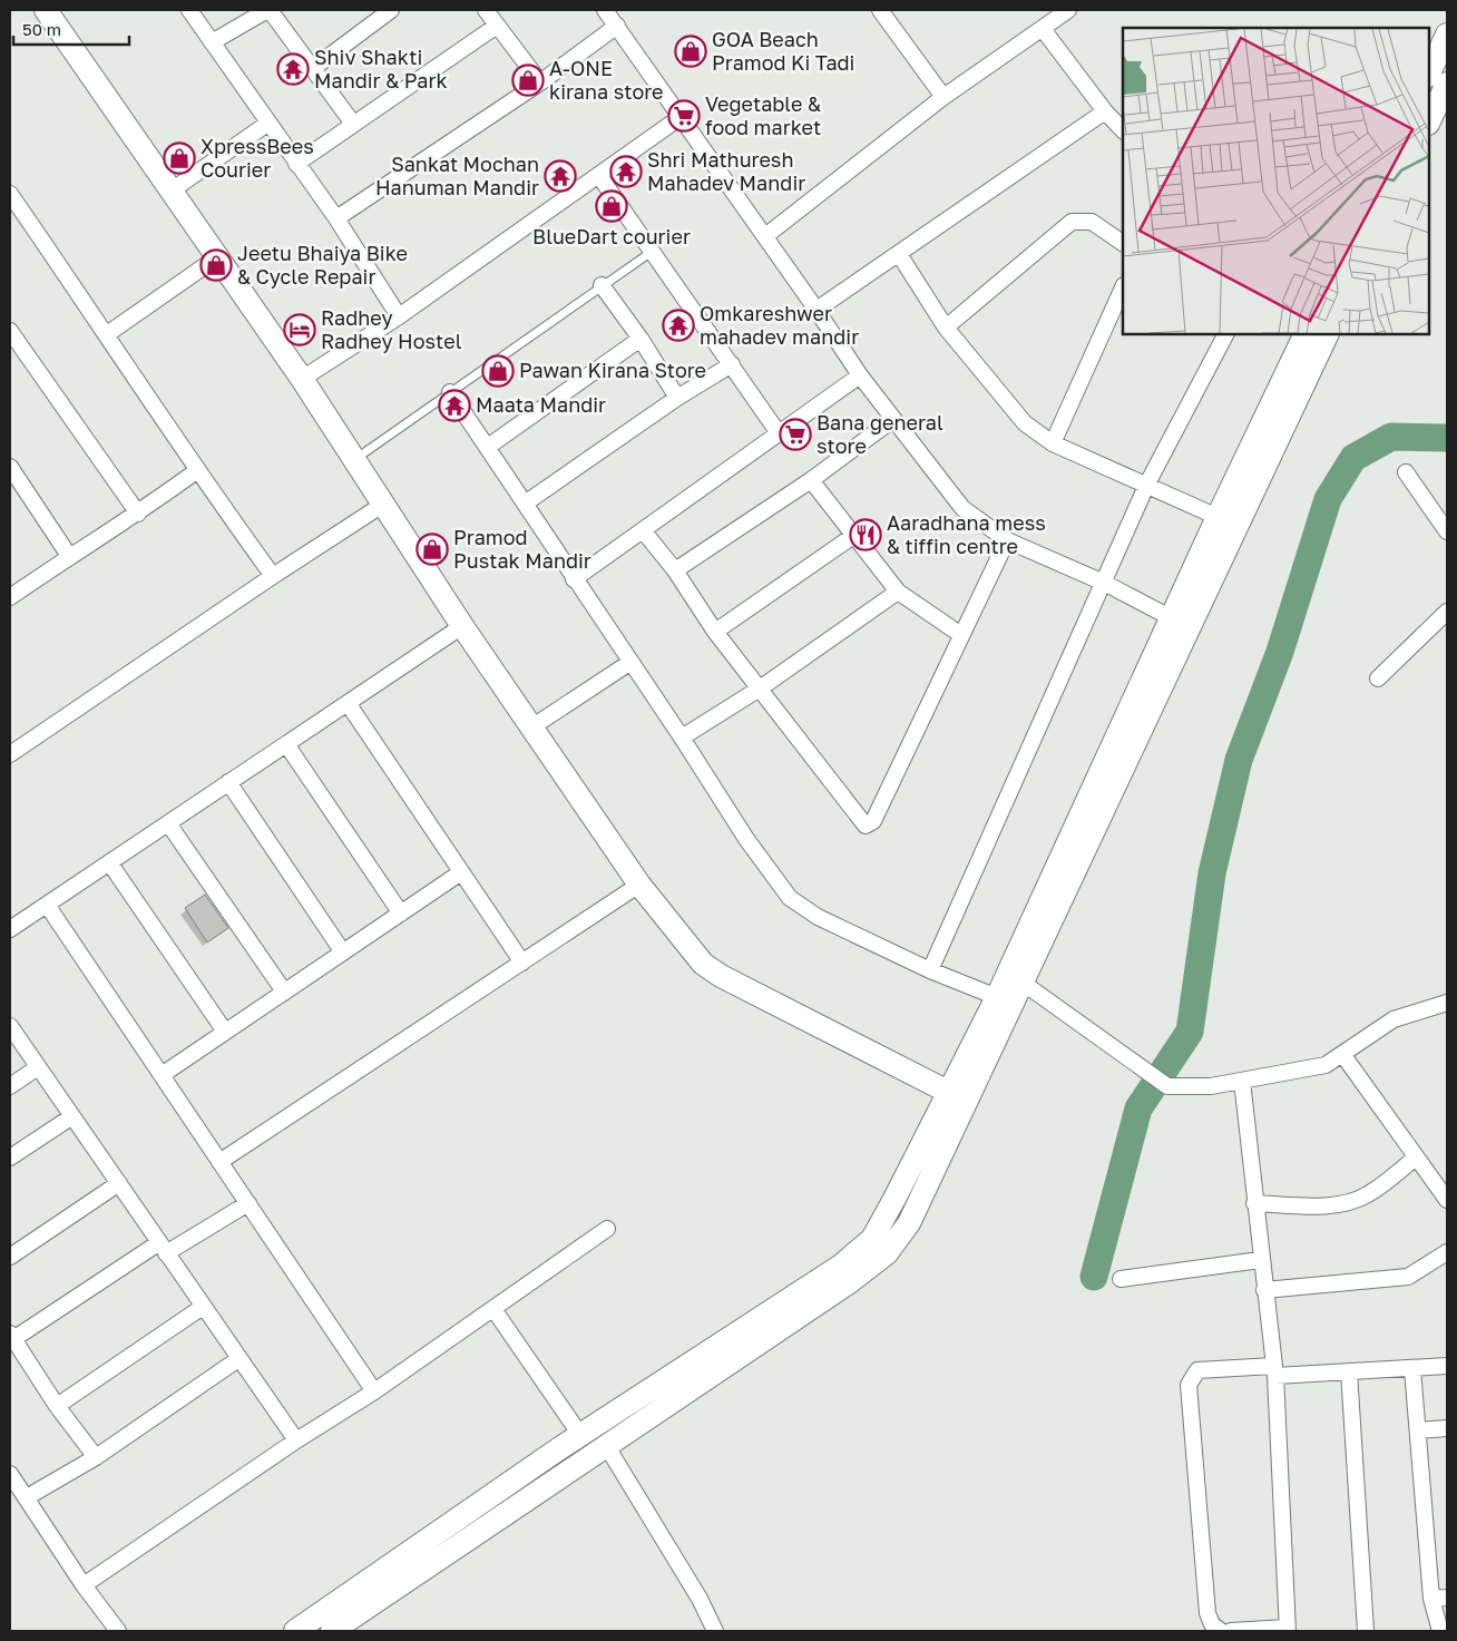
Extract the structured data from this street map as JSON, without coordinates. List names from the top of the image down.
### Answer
{
  "places": {
    "shop": [
      "GOA Beach Pramod Ki Tadi",
      "A-ONE kirana store",
      "XpressBees Courier",
      "BlueDart courier",
      "Jeetu Bhaiya Bike & Cycle Repair",
      "Pawan Kirana Store",
      "Pramod Pustak Mandir"
    ],
    "temple": [
      "Shiv Shakti Mandir & Park",
      "Shri Mathuresh Mahadev Mandir",
      "Sankat Mochan Hanuman Mandir",
      "Omkareshwer mahadev mandir",
      "Maata Mandir"
    ],
    "supermarket": ["Vegetable & food market", "Bana general store"],
    "hotel": ["Radhey Radhey Hostel"],
    "restaurant": ["Aaradhana mess & tiffin centre"]
  },
  "scale_bar": "50 m"
}
